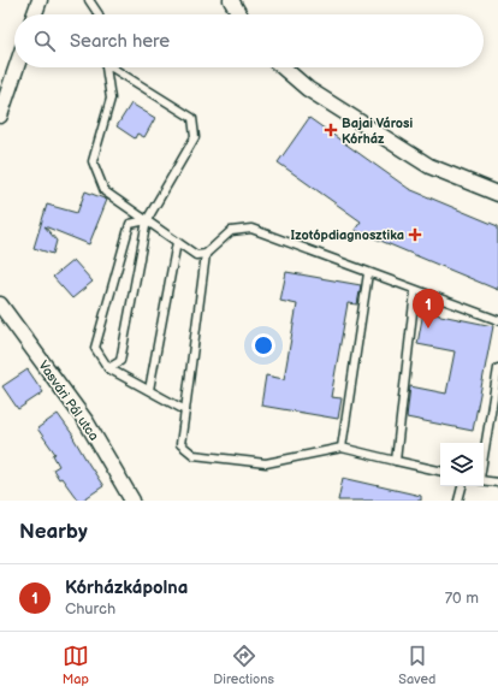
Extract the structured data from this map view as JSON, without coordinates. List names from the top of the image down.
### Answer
{
  "streets": {
    "street": ["Vasvári Pál utca"]
  },
  "places": {
    "health": ["Bajai Városi Kórház", "Izotópdiagnosztika"]
  },
  "page": {
    "search": "Search here",
    "pins": "1",
    "heading": "Nearby",
    "list": [
      {
        "mark": "1",
        "name": "Kórházkápolna",
        "note": "Church",
        "value": "70 m"
      }
    ],
    "nav": ["Map", "Directions", "Saved"]
  }
}
